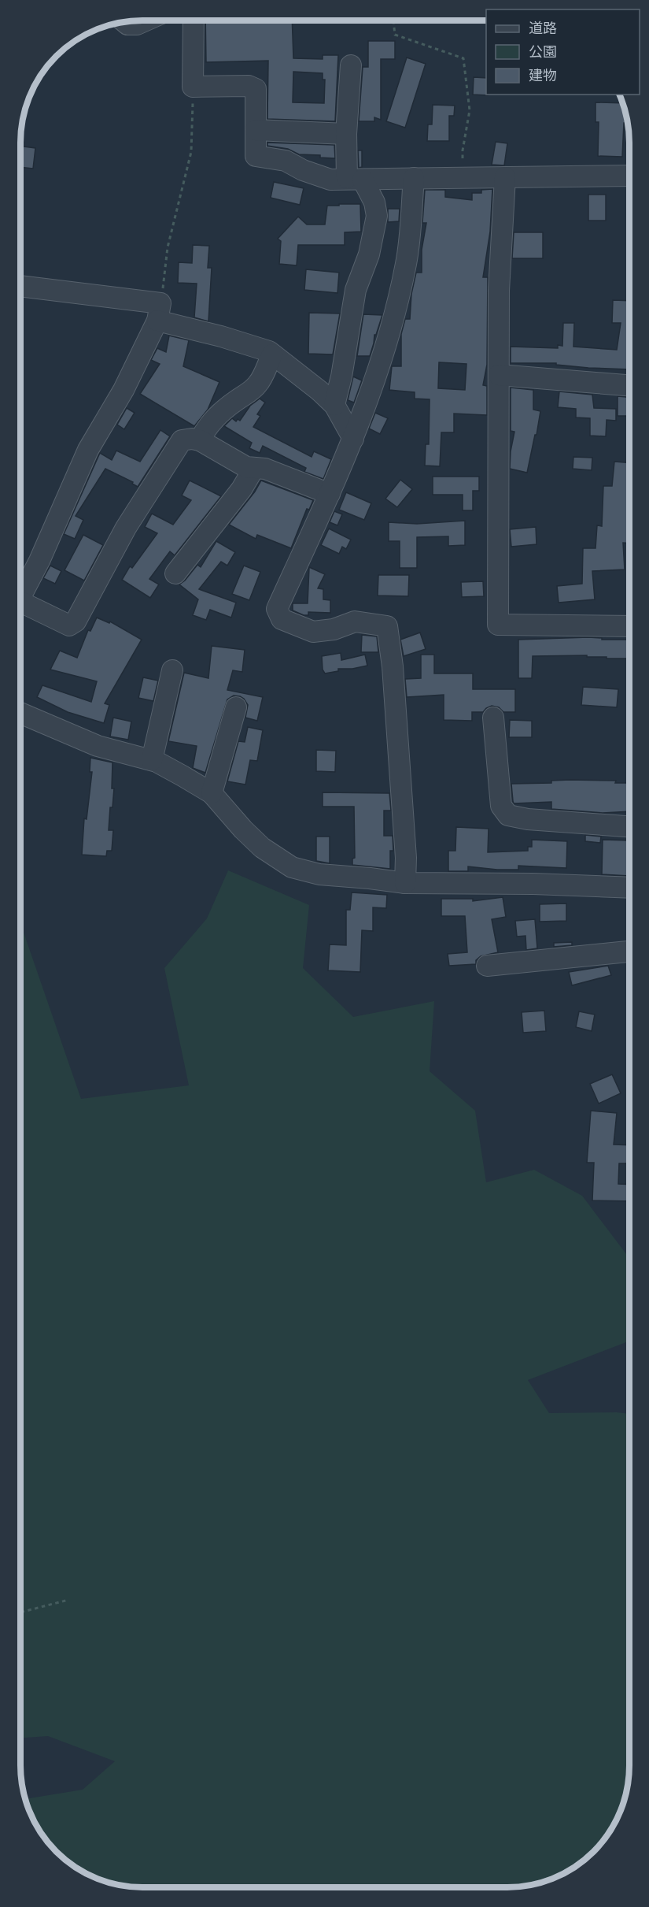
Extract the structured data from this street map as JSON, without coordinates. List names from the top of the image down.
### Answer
{
  "legend": ["道路", "公園", "建物"]
}
